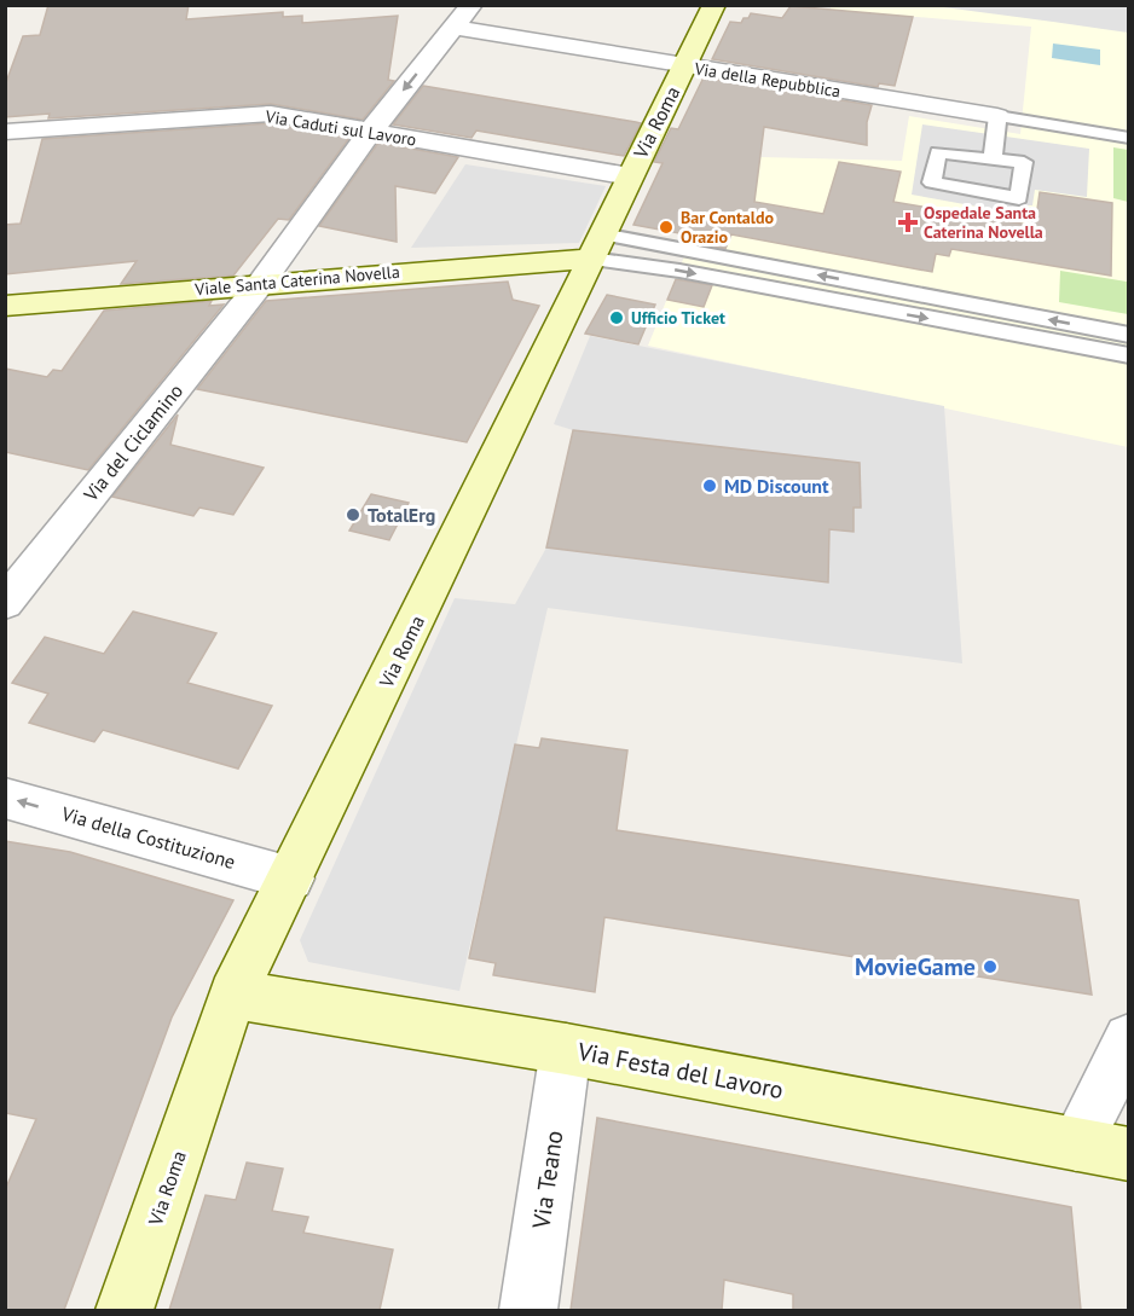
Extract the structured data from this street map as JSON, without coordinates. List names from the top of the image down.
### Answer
{
  "streets": {
    "main road": ["Via Roma", "Viale Santa Caterina Novella", "Via Festa del Lavoro"],
    "street": [
      "Via della Repubblica",
      "Via Caduti sul Lavoro",
      "Via del Ciclamino",
      "Via della Costituzione",
      "Via Teano"
    ]
  },
  "crossings": [
    ["Via della Repubblica", "Via Roma"],
    ["Via della Repubblica", "Via del Ciclamino"],
    ["Via Roma", "Via Caduti sul Lavoro"],
    ["Via Roma", "Viale Santa Caterina Novella"],
    ["Via Roma", "Via della Costituzione"],
    ["Via Roma", "Via Festa del Lavoro"],
    ["Via Caduti sul Lavoro", "Via del Ciclamino"],
    ["Viale Santa Caterina Novella", "Via del Ciclamino"],
    ["Via Festa del Lavoro", "Via Teano"]
  ],
  "one_way": ["Via della Costituzione"],
  "places": {
    "health": ["Ospedale Santa Caterina Novella"],
    "other": [
      "Bar Contaldo Orazio",
      "Ufficio Ticket",
      "MD Discount",
      "TotalErg",
      "MovieGame"
    ]
  }
}
